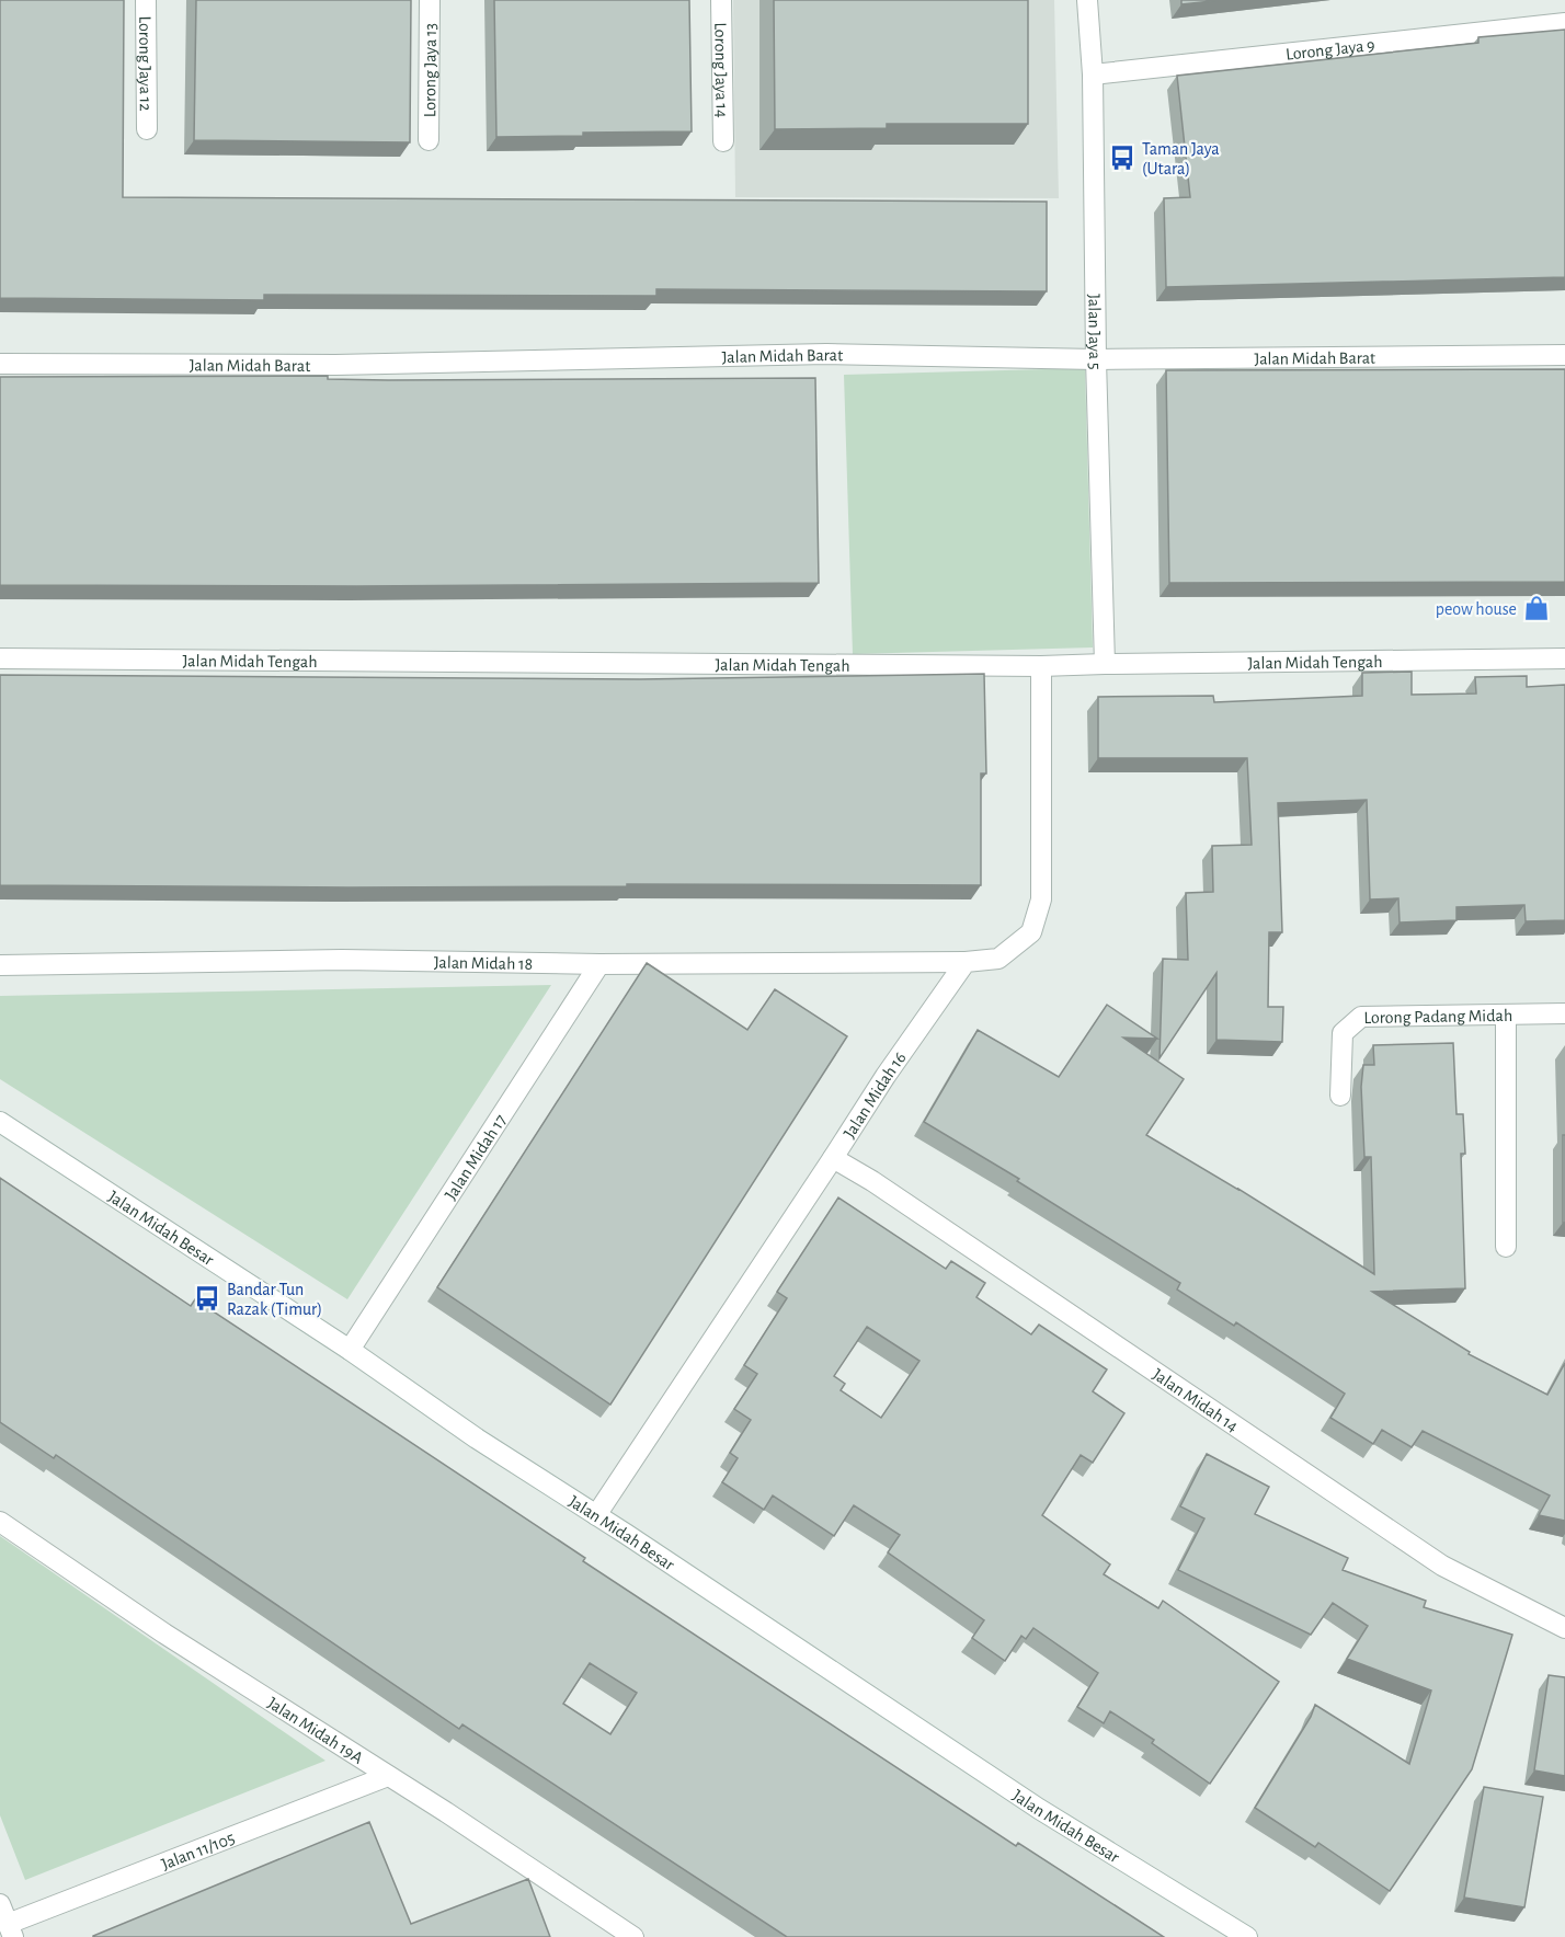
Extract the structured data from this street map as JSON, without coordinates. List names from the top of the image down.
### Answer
{
  "streets": {
    "street": [
      "Lorong Jaya 9",
      "Lorong Jaya 12",
      "Lorong Jaya 13",
      "Lorong Jaya 14",
      "Jalan Jaya 5",
      "Jalan Midah Barat",
      "Jalan Midah Tengah",
      "Jalan Midah 18",
      "Lorong Padang Midah",
      "Jalan Midah 16",
      "Jalan Midah 17",
      "Jalan Midah Besar",
      "Jalan Midah 14",
      "Jalan Midah 19A",
      "Jalan 11/105"
    ]
  },
  "crossings": [
    ["Lorong Jaya 9", "Jalan Jaya 5"],
    ["Jalan Jaya 5", "Jalan Midah Barat"],
    ["Jalan Jaya 5", "Jalan Midah Tengah"],
    ["Jalan Midah 18", "Jalan Midah 16"],
    ["Jalan Midah 18", "Jalan Midah 17"],
    ["Jalan Midah 16", "Jalan Midah Besar"],
    ["Jalan Midah 16", "Jalan Midah 14"],
    ["Jalan Midah 17", "Jalan Midah Besar"],
    ["Jalan Midah 19A", "Jalan 11/105"]
  ],
  "places": {
    "bus stop": ["Taman Jaya (Utara)", "Bandar Tun Razak (Timur)"],
    "shop": ["peow house"]
  }
}
